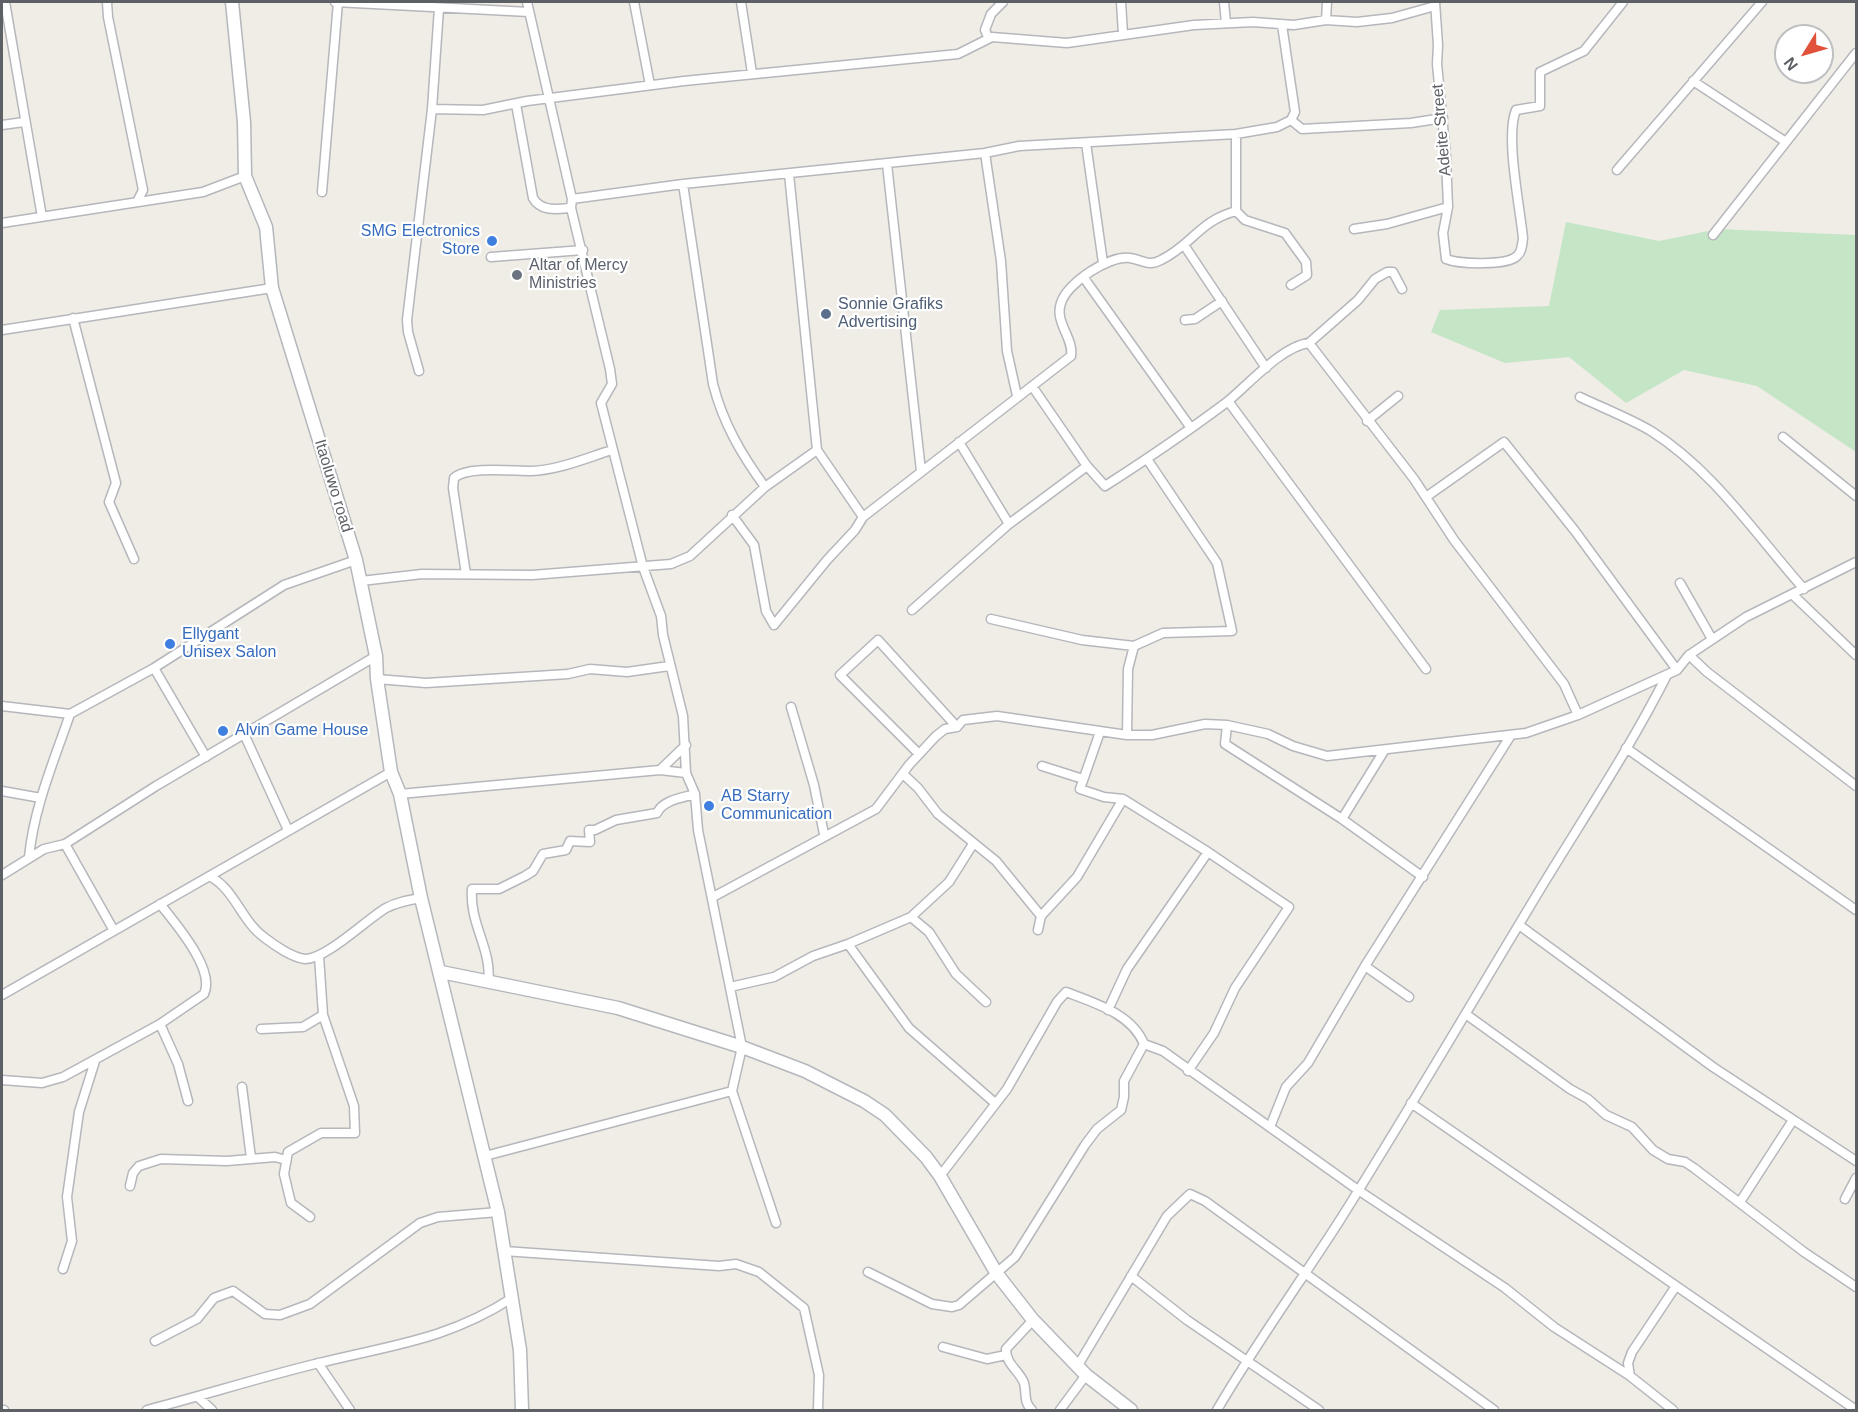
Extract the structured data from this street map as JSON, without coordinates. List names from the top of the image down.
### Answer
{
  "streets": {
    "street": ["Adeite Street", "Itaoluwo road"]
  },
  "places": [
    "SMG Electronics Store",
    "Altar of Mercy Ministries",
    "Sonnie Grafiks Advertising",
    "Ellygant Unisex Salon",
    "Alvin Game House",
    "AB Starry Communication"
  ],
  "north": "bottom left"
}
